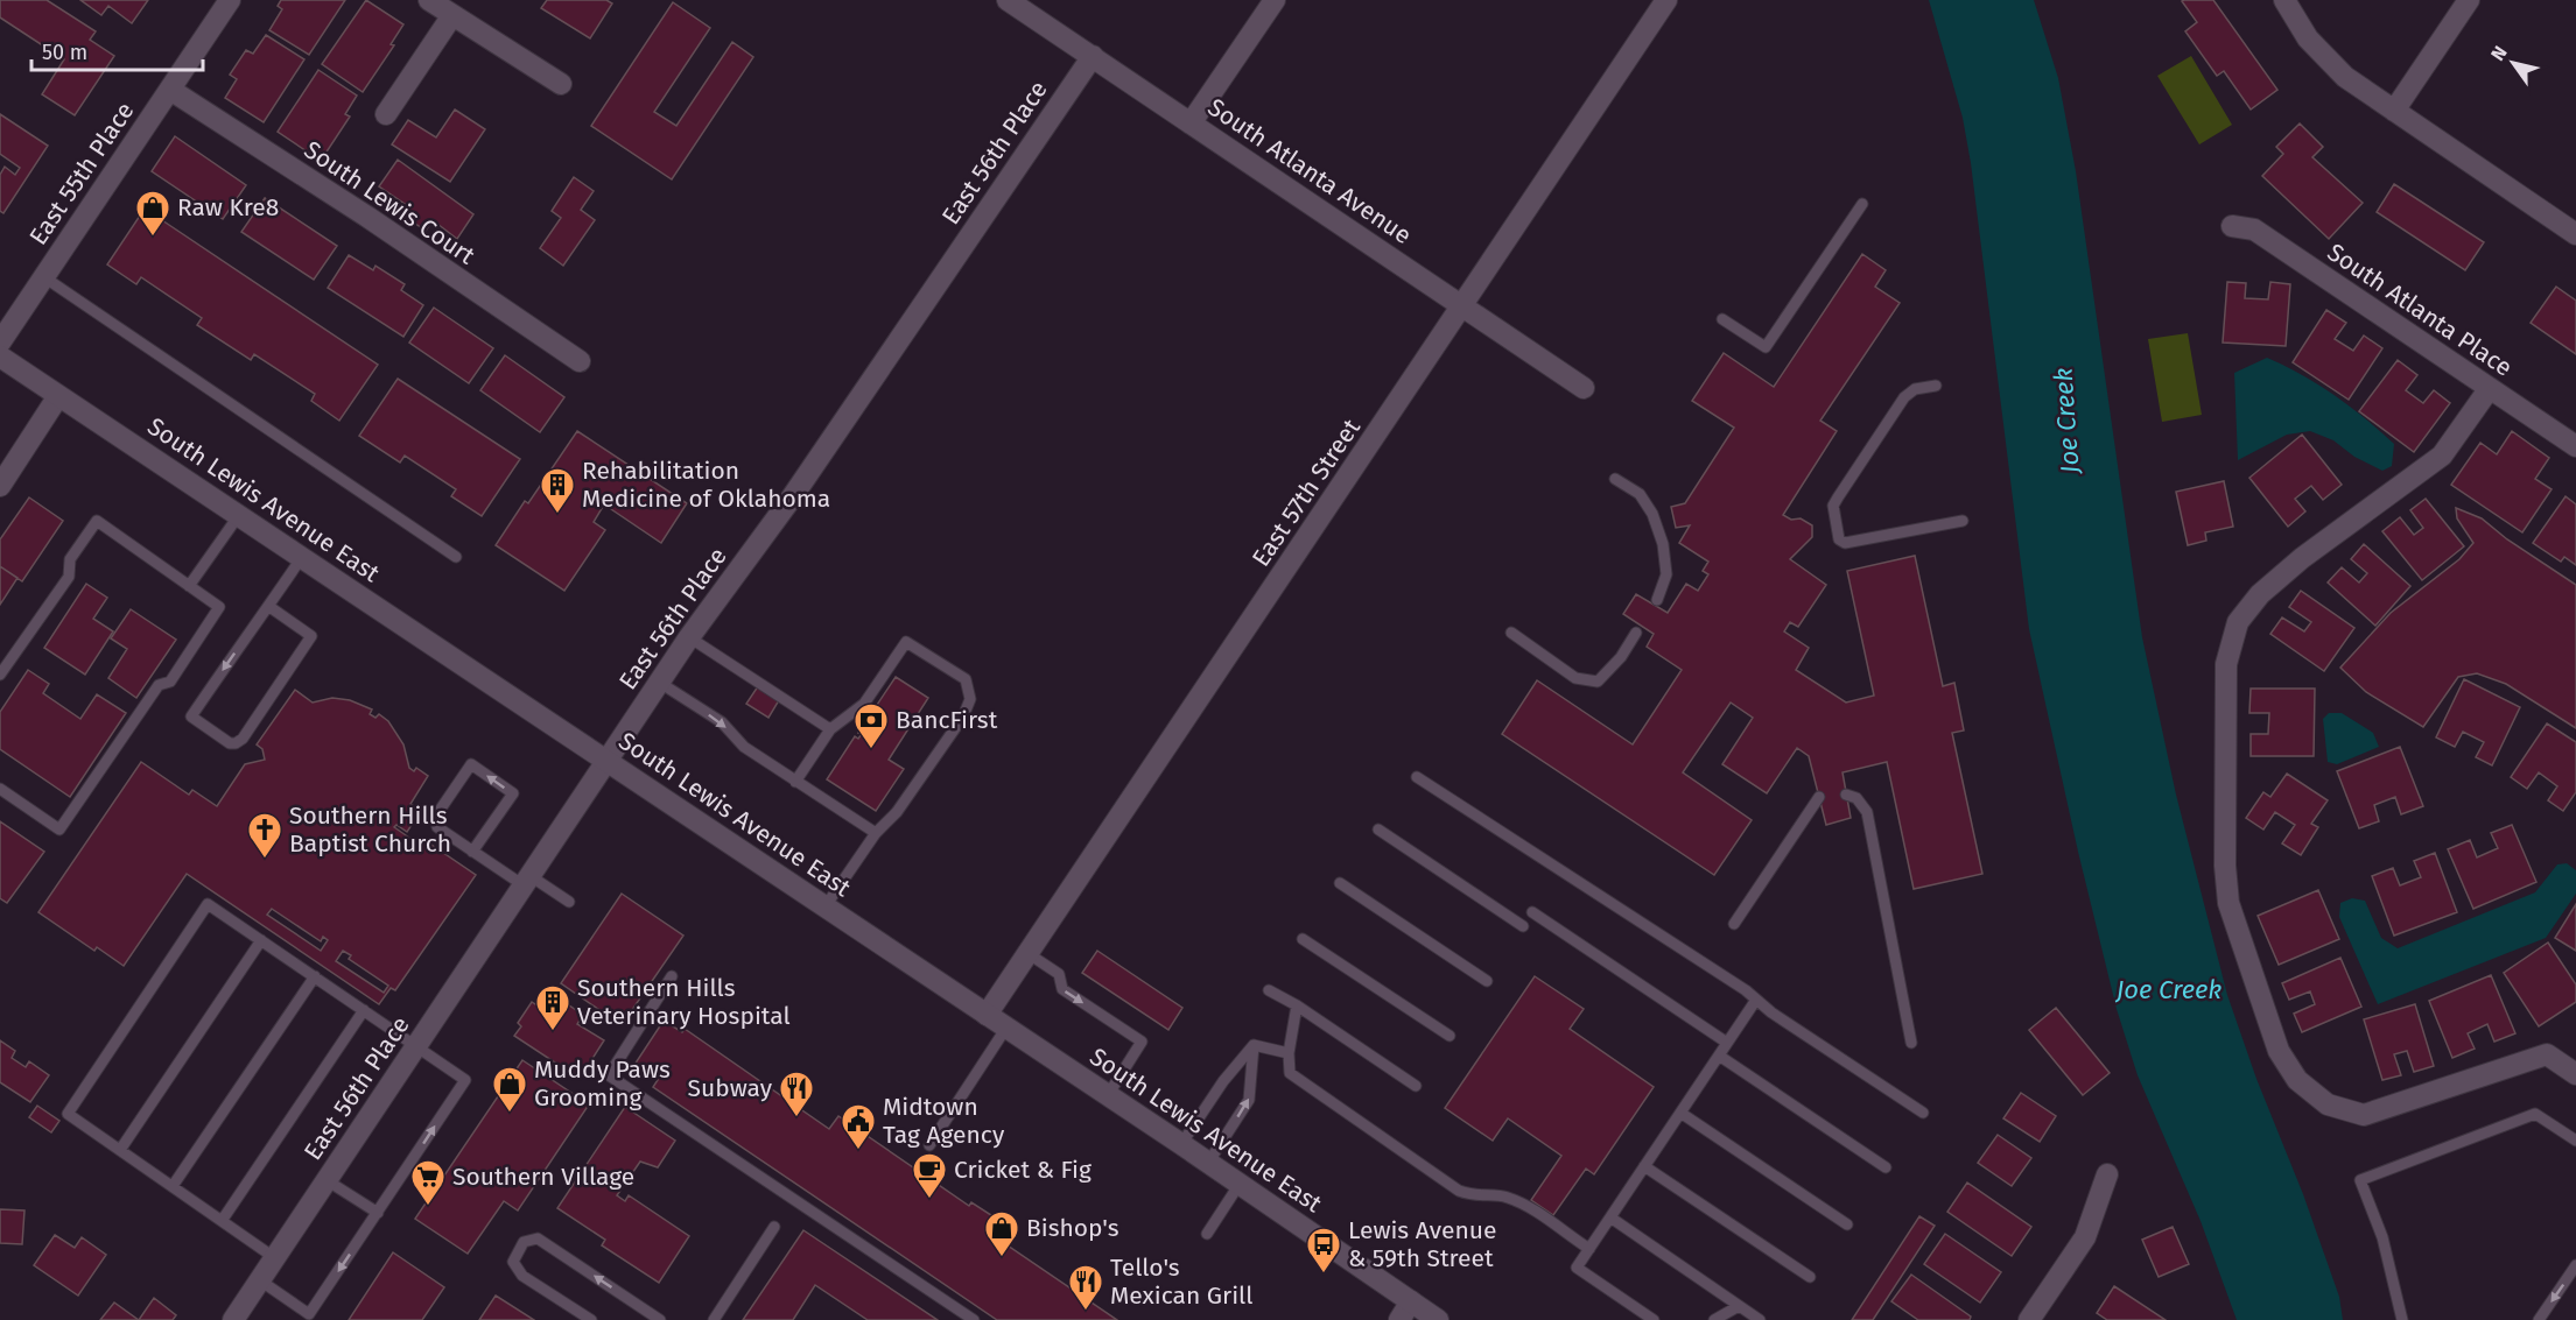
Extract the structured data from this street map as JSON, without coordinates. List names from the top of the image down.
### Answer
{
  "streets": {
    "street": [
      "East 56th Place",
      "South Atlanta Avenue",
      "East 55th Place",
      "South Lewis Court",
      "South Atlanta Place",
      "East 57th Street",
      "South Lewis Avenue East"
    ]
  },
  "crossings": [
    ["East 56th Place", "South Atlanta Avenue"],
    ["East 56th Place", "South Lewis Avenue East"],
    ["South Atlanta Avenue", "East 57th Street"],
    ["East 55th Place", "South Lewis Court"],
    ["East 57th Street", "South Lewis Avenue East"]
  ],
  "water": ["Joe Creek"],
  "places": {
    "shop": ["Raw Kre8", "Muddy Paws Grooming", "Bishop's"],
    "building": ["Rehabilitation Medicine of Oklahoma", "Southern Hills Veterinary Hospital"],
    "bank": ["BancFirst"],
    "church": ["Southern Hills Baptist Church"],
    "restaurant": ["Subway", "Tello's Mexican Grill"],
    "public building": ["Midtown Tag Agency"],
    "cafe": ["Cricket & Fig"],
    "supermarket": ["Southern Village"],
    "bus stop": ["Lewis Avenue & 59th Street"]
  },
  "scale_bar": "50 m",
  "north": "top left"
}
